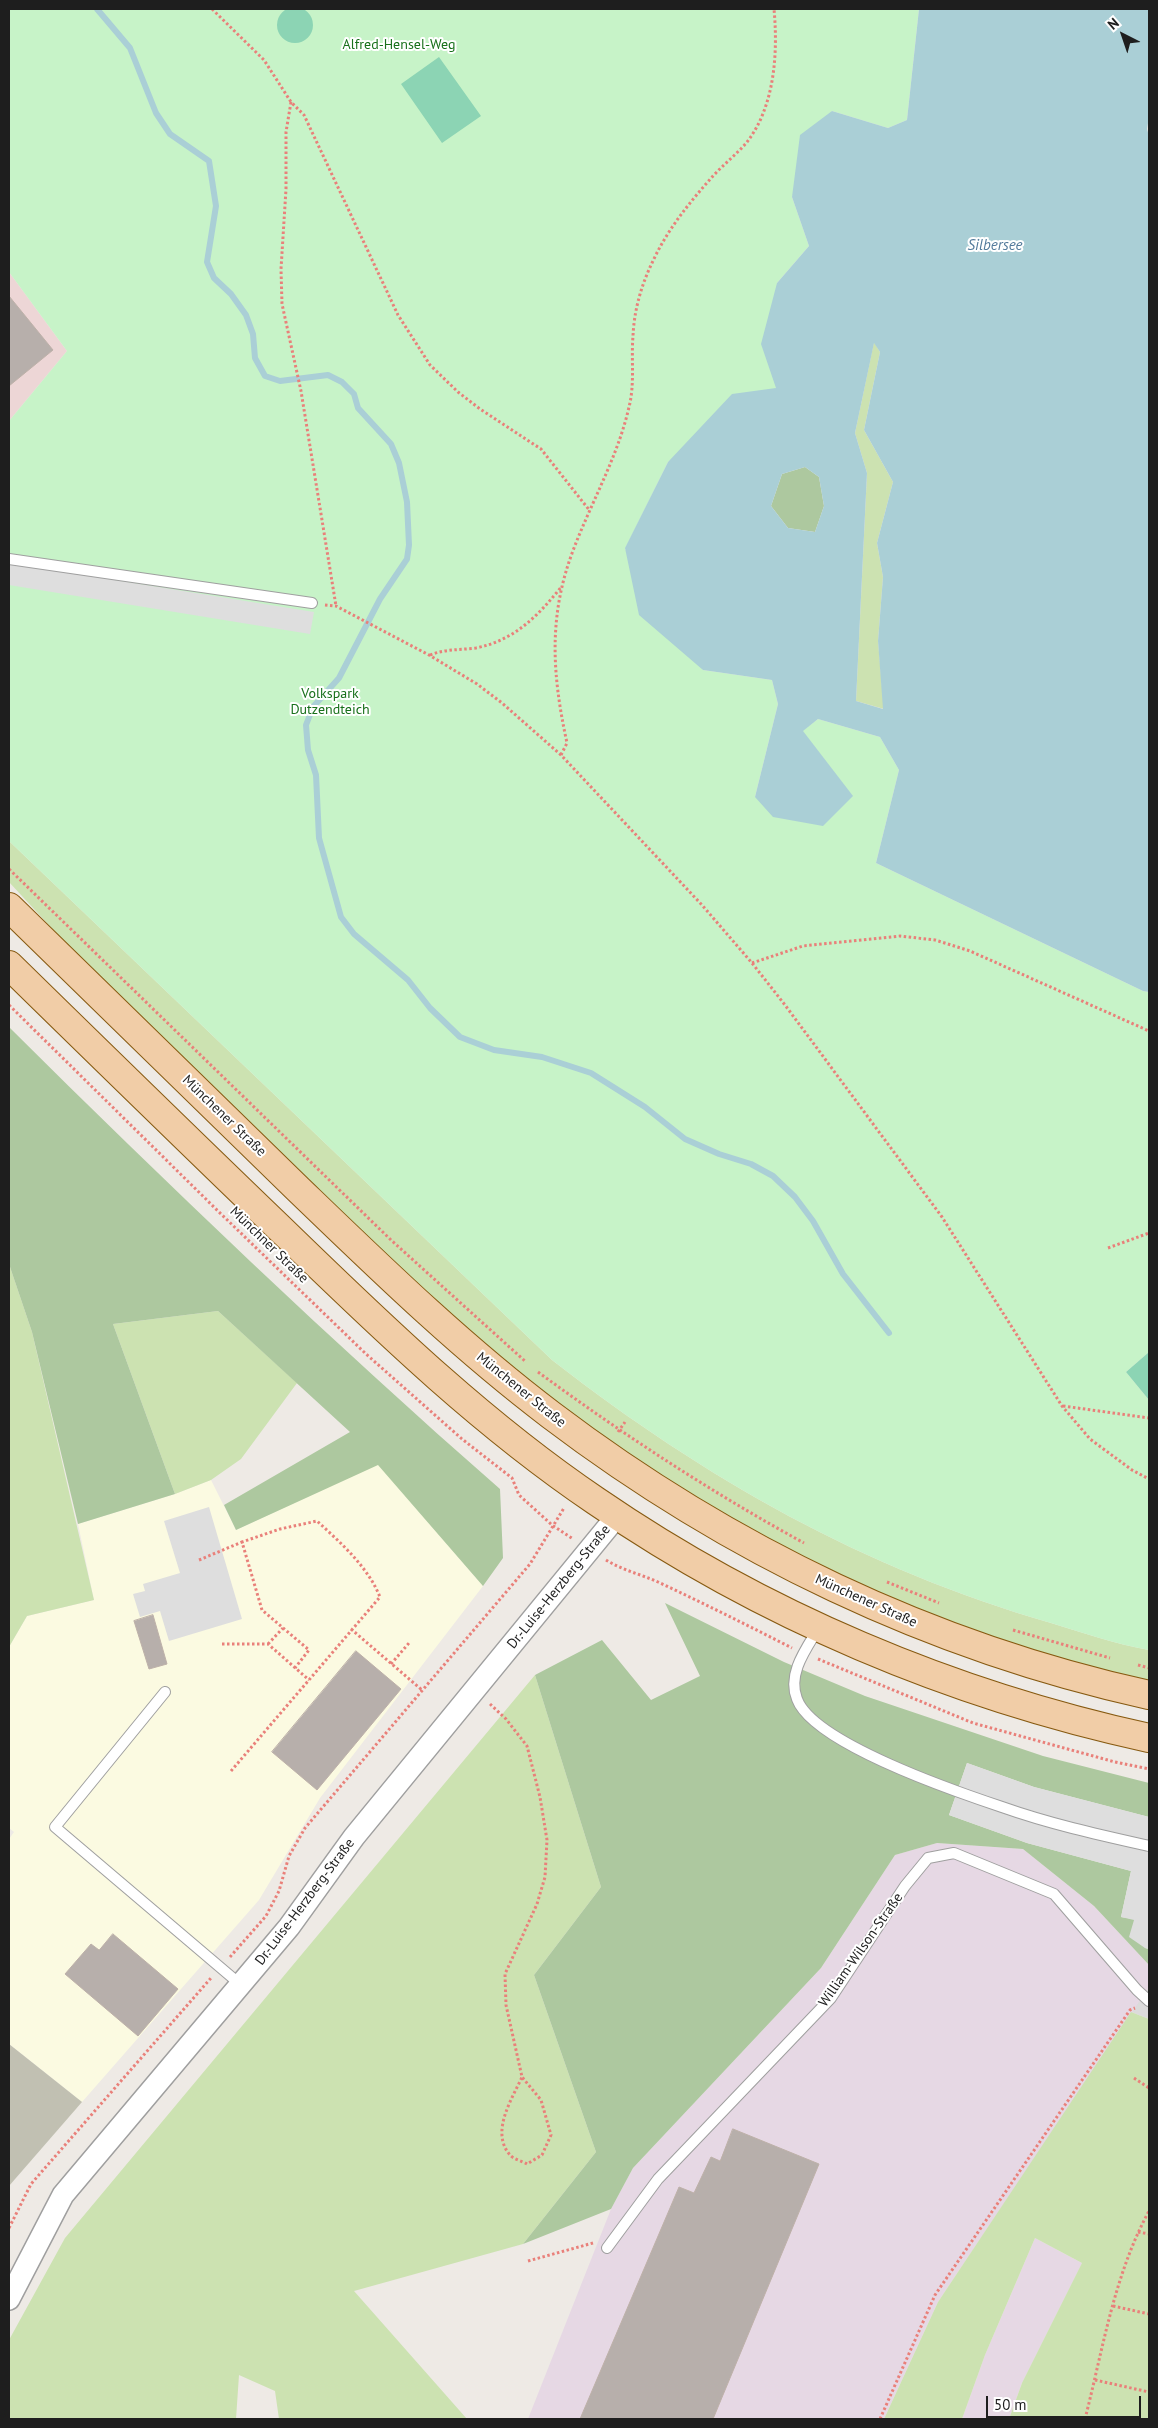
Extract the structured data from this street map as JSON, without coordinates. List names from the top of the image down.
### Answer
{
  "streets": {
    "main road": ["Münchener Straße"],
    "street": ["Dr.-Luise-Herzberg-Straße"],
    "lane": ["William-Wilson-Straße"],
    "path": ["Münchner Straße"]
  },
  "crossings": [
    ["Münchner Straße", "Dr.-Luise-Herzberg-Straße"]
  ],
  "water": ["Silbersee"],
  "parks": ["Alfred-Hensel-Weg", "Volkspark Dutzendteich"],
  "scale_bar": "50 m",
  "north": "top left"
}
